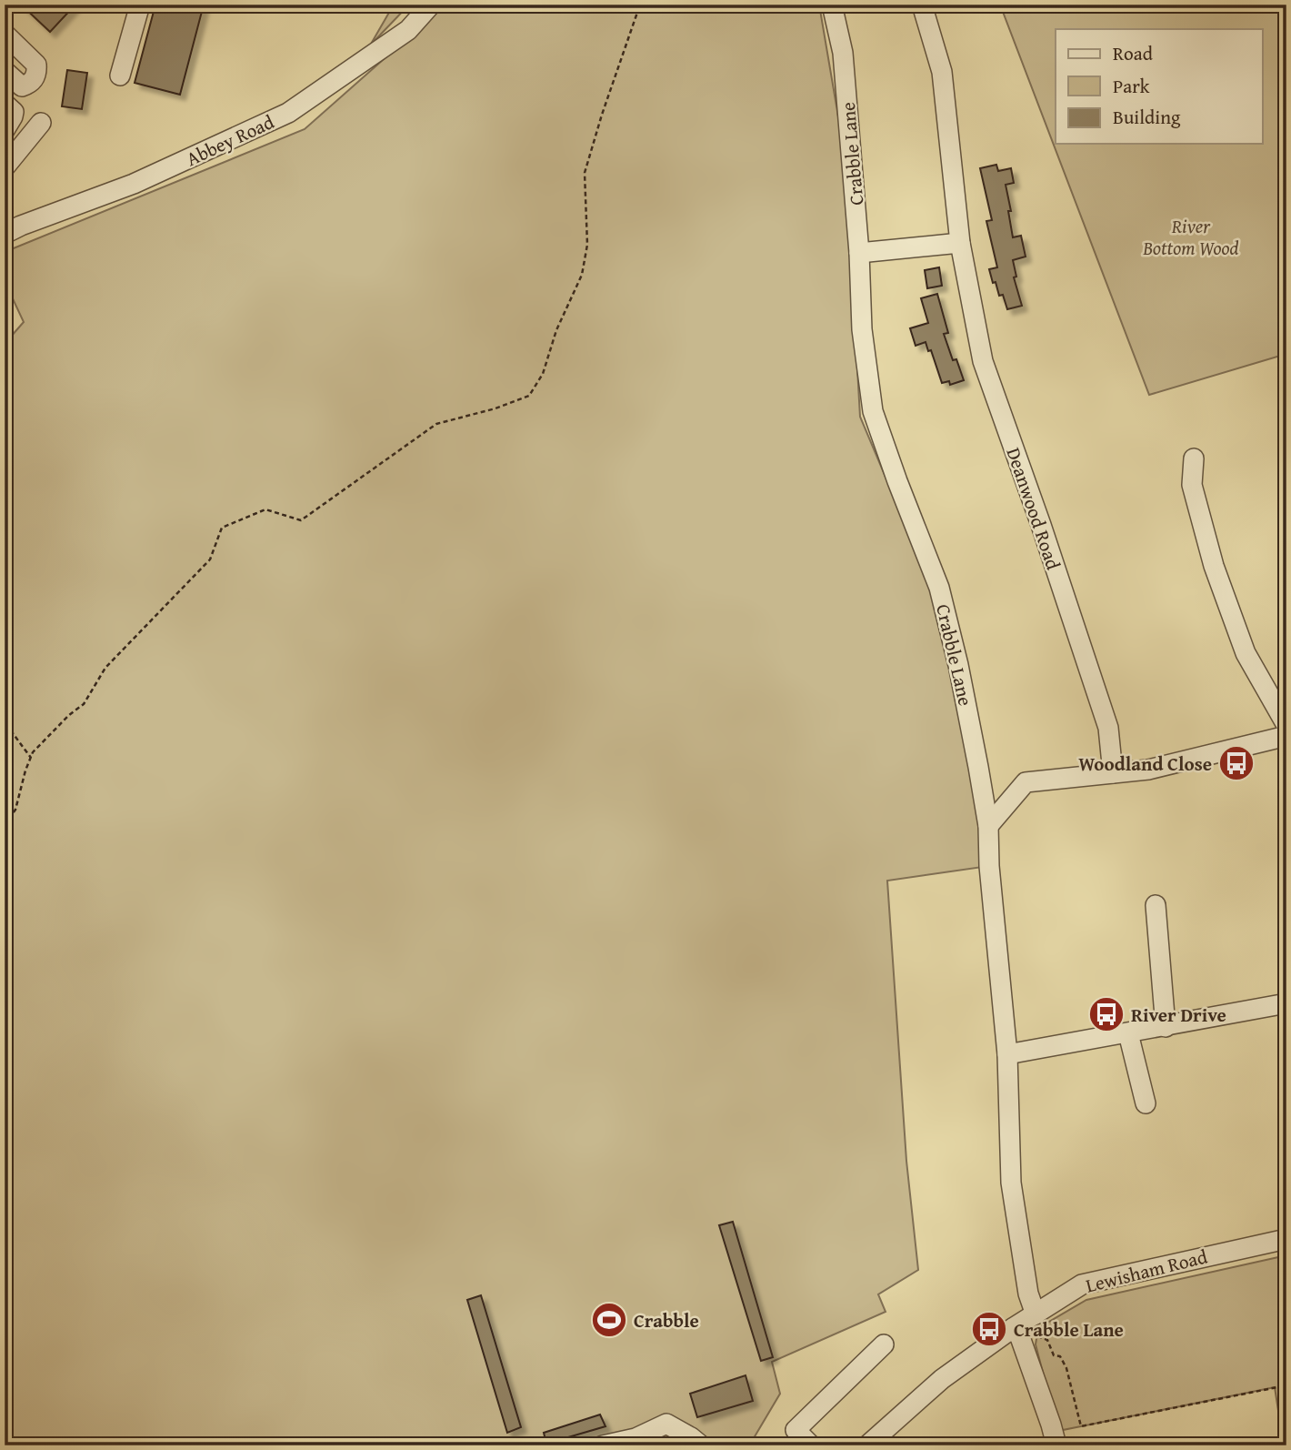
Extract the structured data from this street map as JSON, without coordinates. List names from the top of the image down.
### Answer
{
  "streets": {
    "street": [
      "Abbey Road",
      "Crabble Lane",
      "Deanwood Road",
      "Lewisham Road"
    ]
  },
  "crossings": [
    ["Crabble Lane", "Lewisham Road"]
  ],
  "parks": ["River Bottom Wood"],
  "places": {
    "bus stop": ["Woodland Close", "River Drive", "Crabble Lane"],
    "sports": ["Crabble"]
  },
  "legend": ["Road", "Park", "Building"]
}
